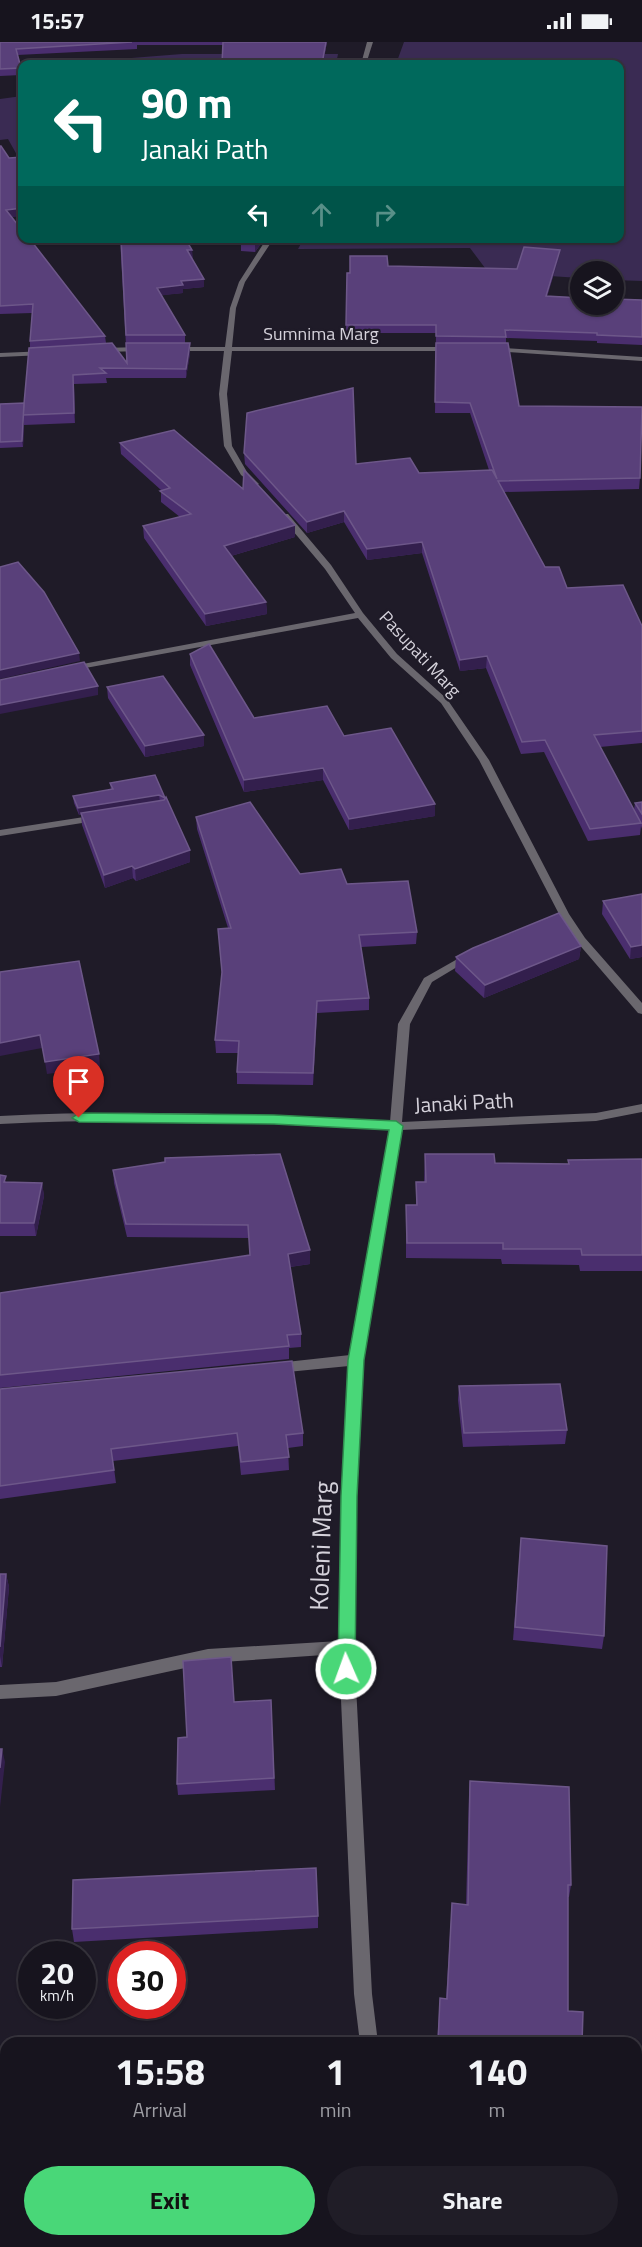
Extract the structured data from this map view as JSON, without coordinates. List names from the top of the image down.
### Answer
{
  "streets": {
    "street": [
      "Sumnima Marg",
      "Pasupati Marg",
      "Janaki Path",
      "Koleni Marg"
    ]
  },
  "crossings": [
    ["Janaki Path", "Koleni Marg"]
  ],
  "page": {
    "status": "15:57",
    "turn": ["90 m", "Janaki Path"],
    "speed": "20 km/h",
    "limit": "30",
    "eta": [
      "15:58",
      "Arrival",
      "1",
      "min",
      "140",
      "m"
    ],
    "buttons": ["Exit", "Share"]
  }
}
